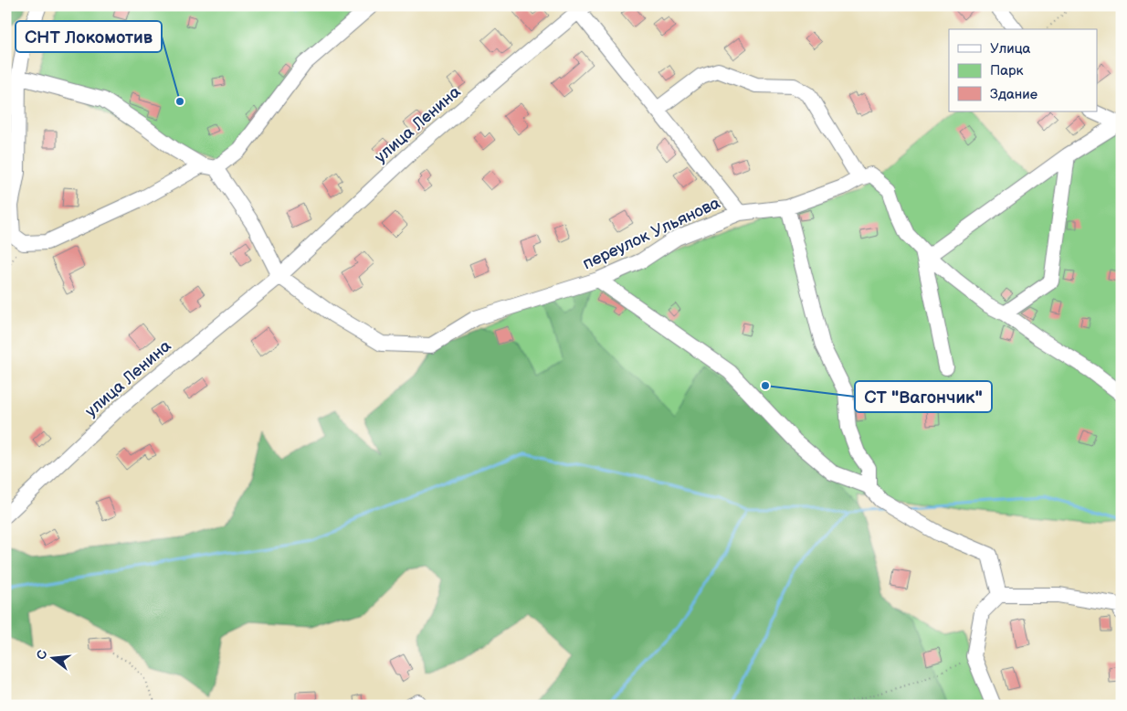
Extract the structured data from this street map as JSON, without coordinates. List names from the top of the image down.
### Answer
{
  "streets": {
    "street": ["улица Ленина", "переулок Ульянова"]
  },
  "crossings": [
    ["улица Ленина", "переулок Ульянова"]
  ],
  "places": ["СНТ Локомотив", "СТ \"Вагончик\""],
  "legend": ["Улица", "Парк", "Здание"],
  "north": "left"
}
